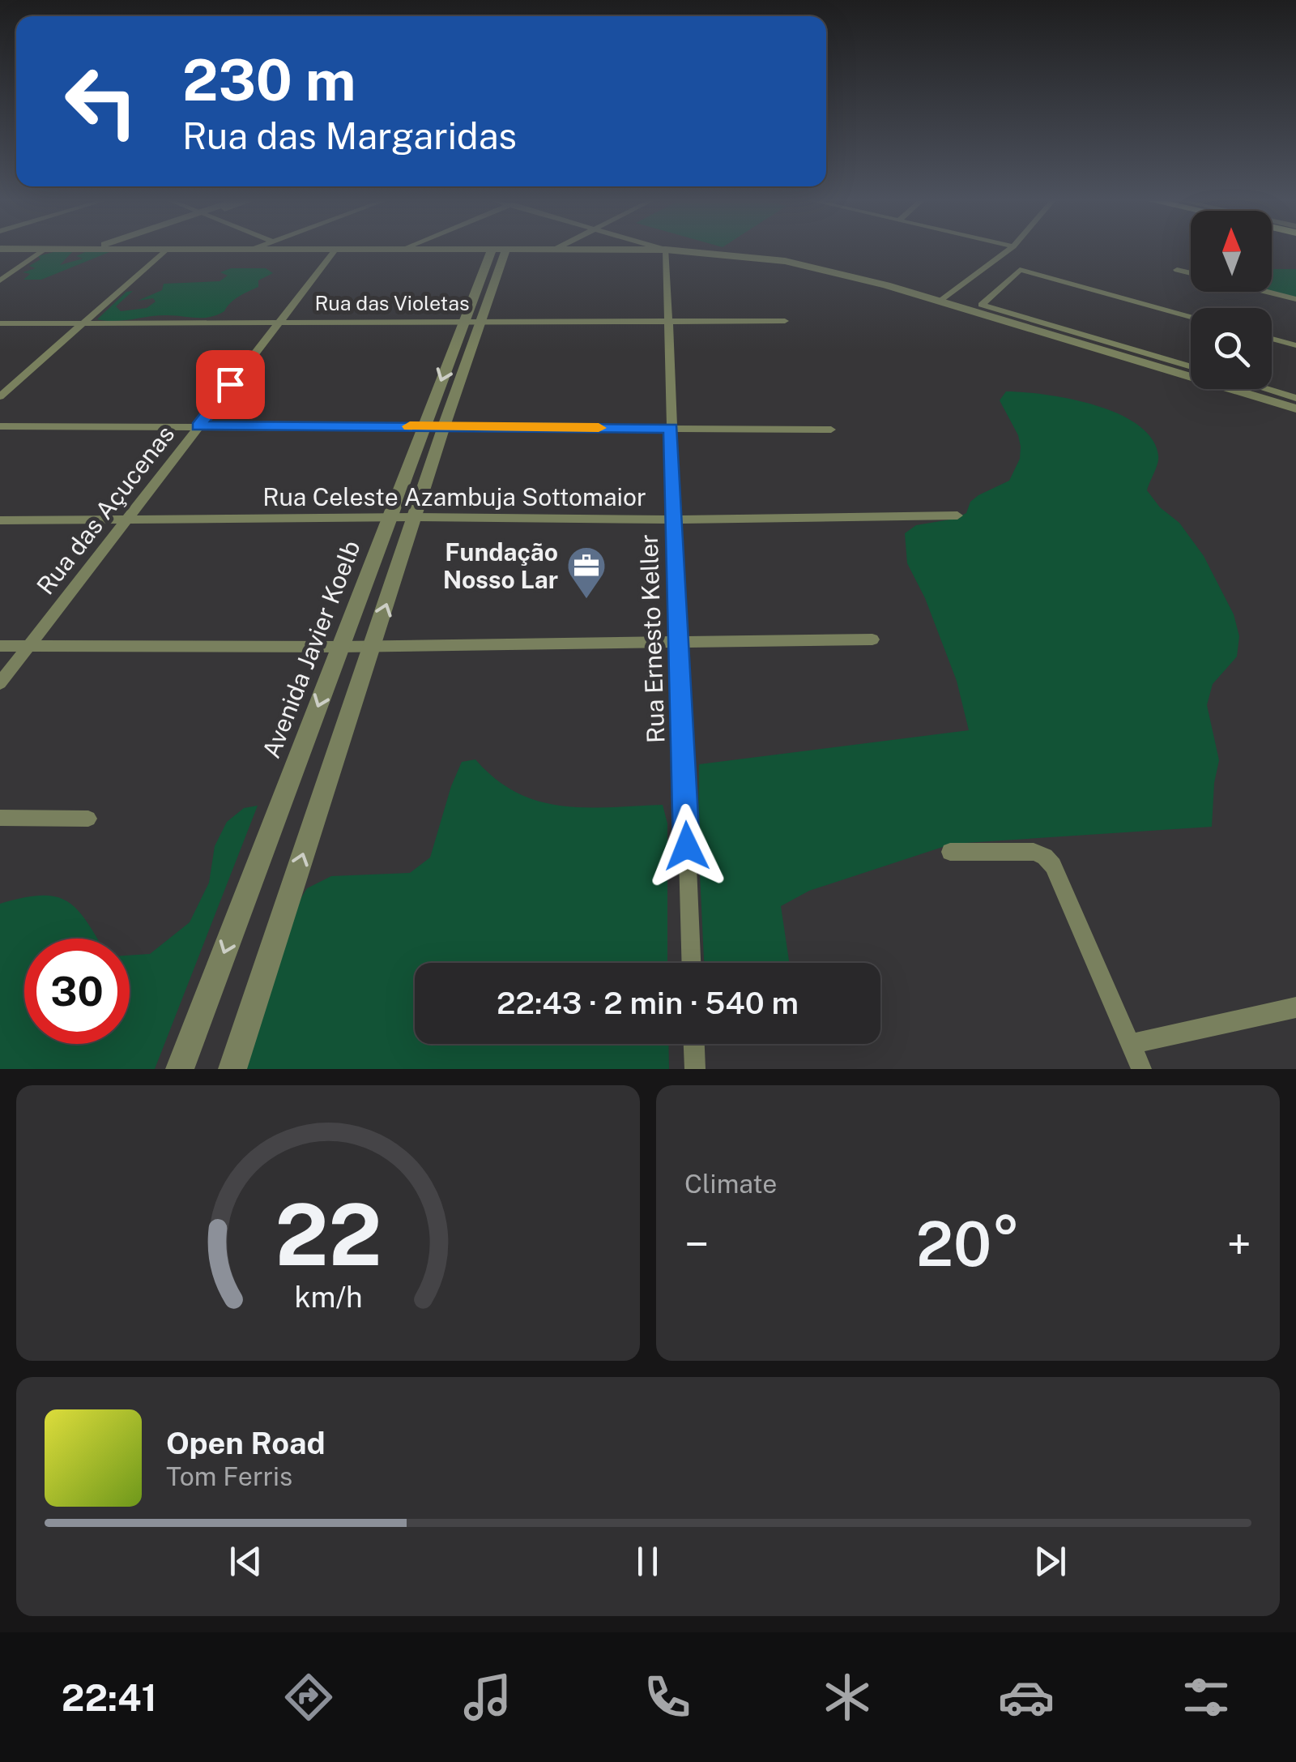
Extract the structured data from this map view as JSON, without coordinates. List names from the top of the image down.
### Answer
{
  "streets": {
    "street": [
      "Rua das Violetas",
      "Rua Celeste Azambuja Sottomaior",
      "Rua das Açucenas",
      "Rua Ernesto Keller",
      "Avenida Javier Koelb"
    ]
  },
  "crossings": [
    ["Rua das Violetas", "Rua das Açucenas"],
    ["Rua das Violetas", "Rua Ernesto Keller"],
    ["Rua das Violetas", "Avenida Javier Koelb"],
    ["Rua Celeste Azambuja Sottomaior", "Rua das Açucenas"],
    ["Rua Celeste Azambuja Sottomaior", "Rua Ernesto Keller"],
    ["Rua Celeste Azambuja Sottomaior", "Avenida Javier Koelb"]
  ],
  "places": {
    "office": ["Fundação Nosso Lar"]
  },
  "north": "top",
  "page": {
    "turn": ["230 m", "Rua das Margaridas"],
    "limit": "30",
    "trip": "22:43 · 2 min · 540 m",
    "tile": "Climate",
    "heat": ["−", "20°", "+"],
    "song": ["Open Road", "Tom Ferris"],
    "tabs": "22:41",
    "gauge": ["22", "km/h"]
  }
}
